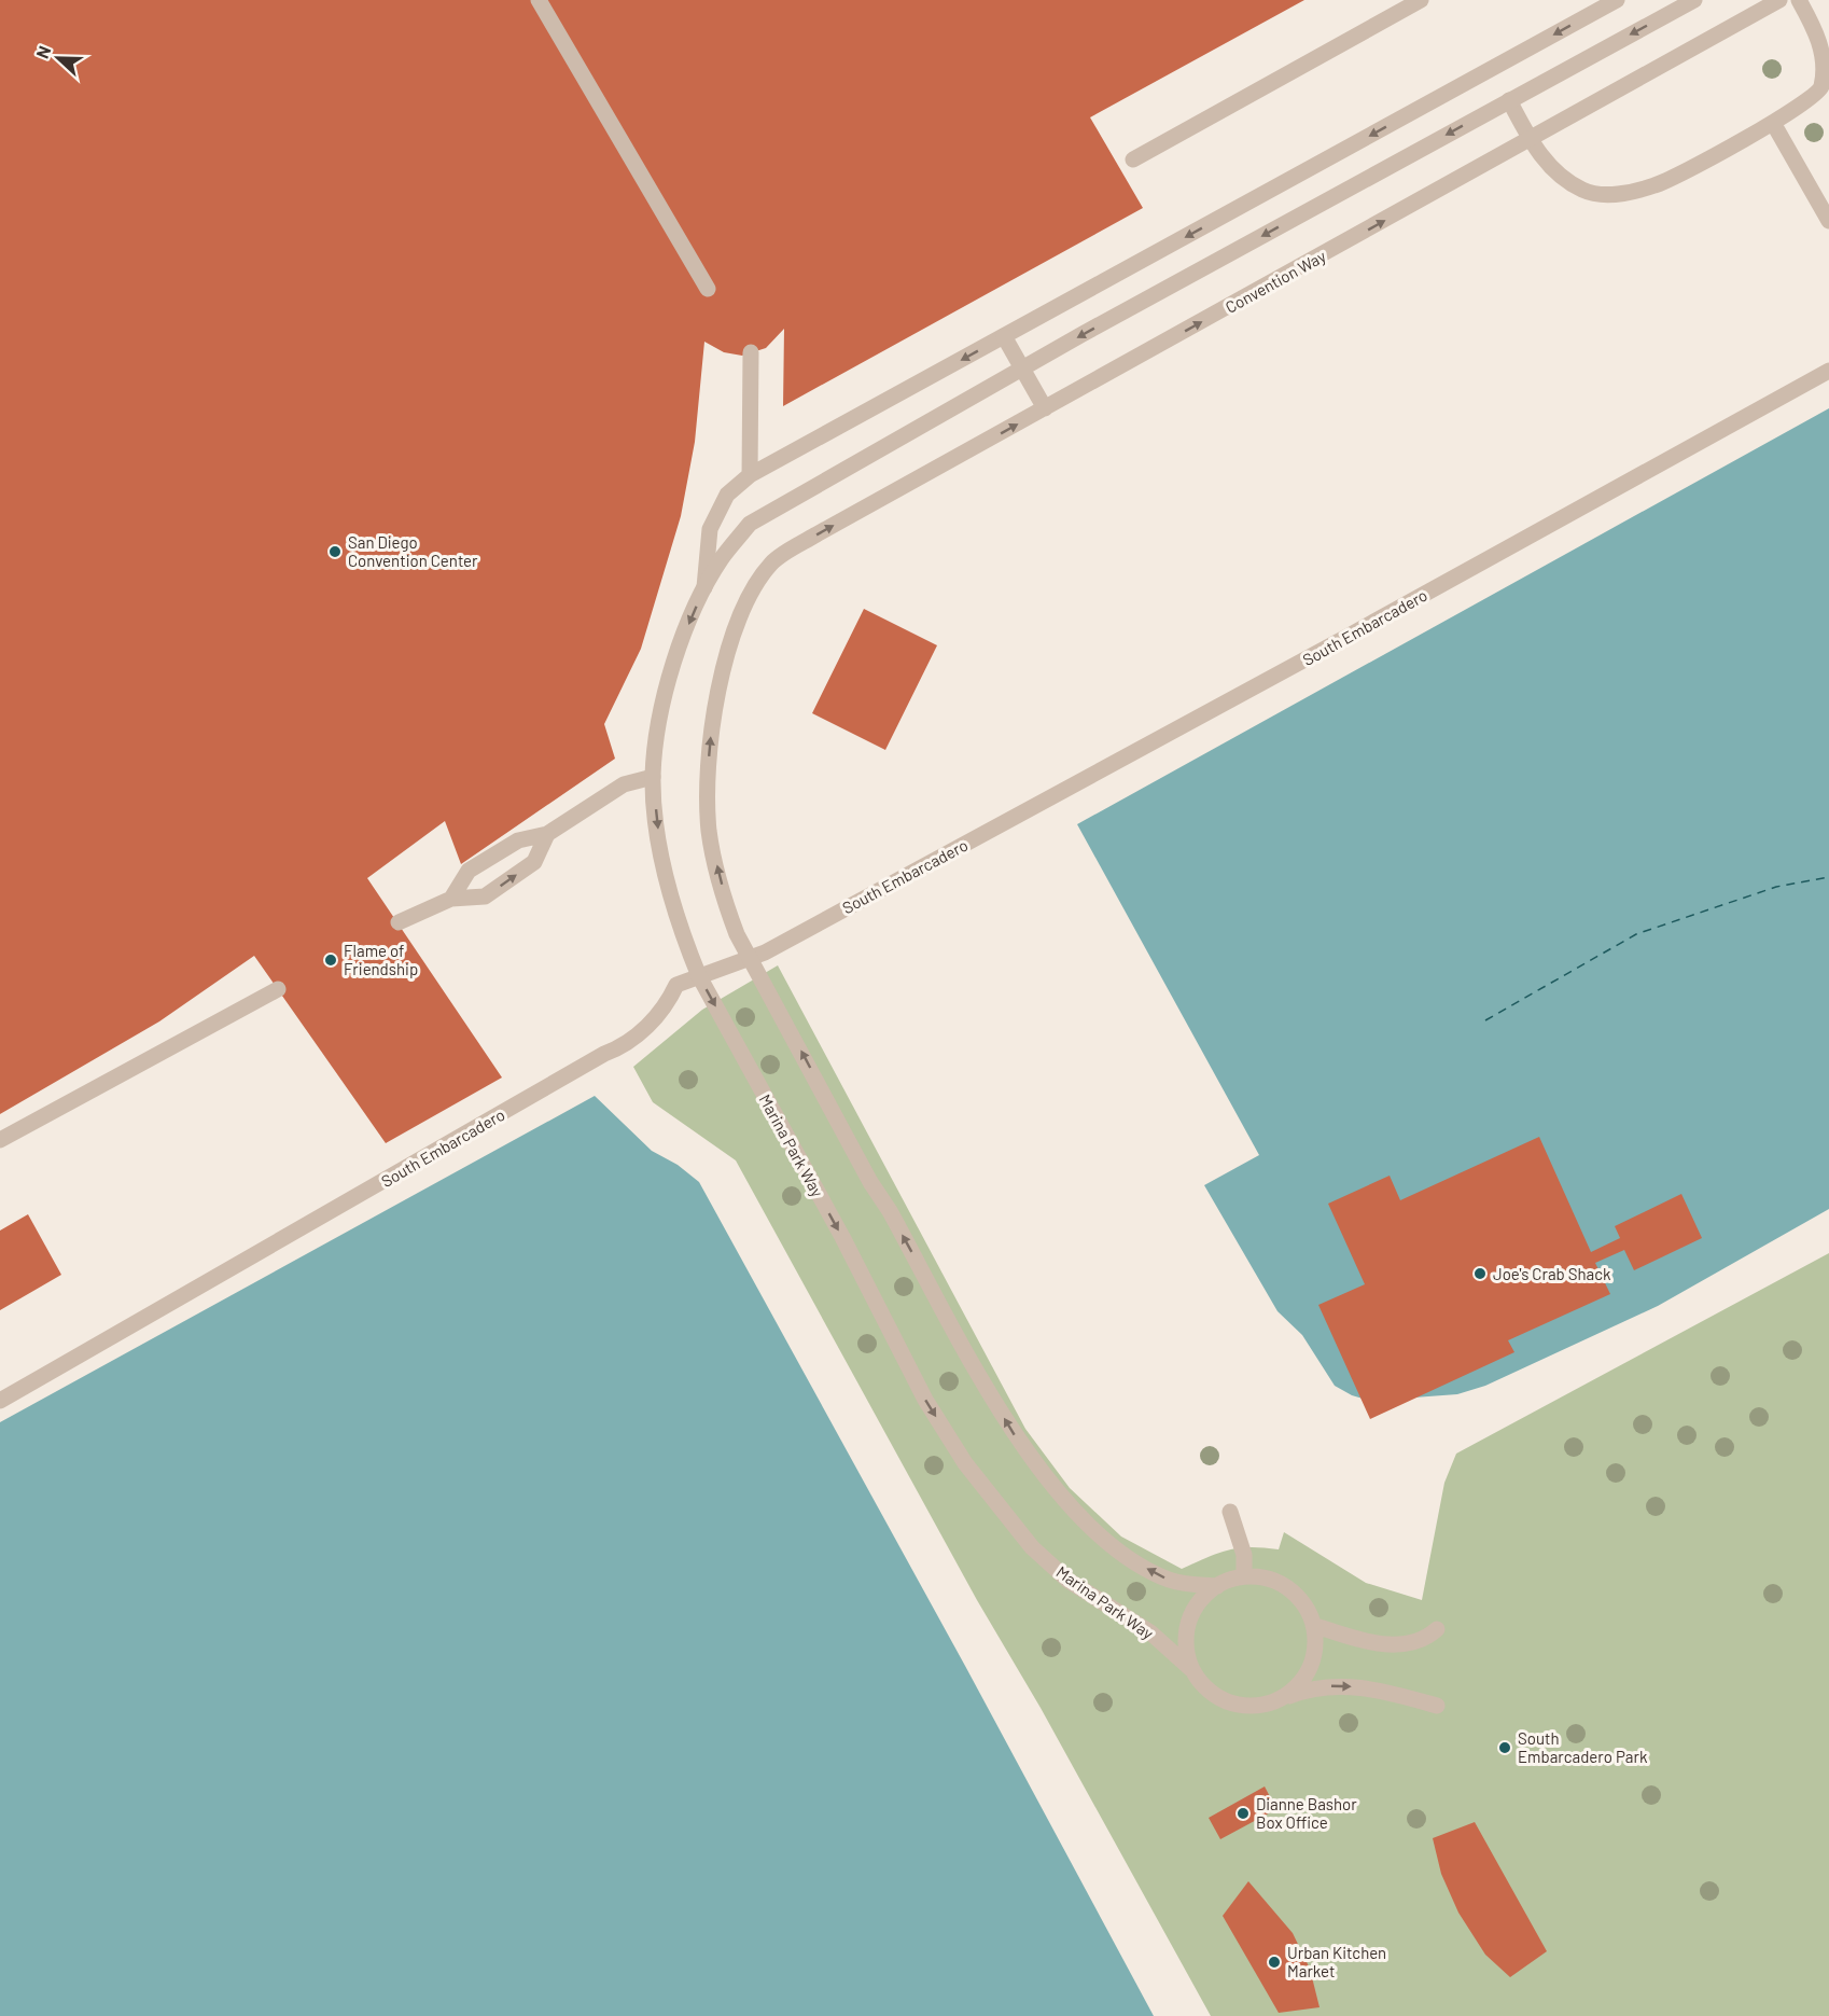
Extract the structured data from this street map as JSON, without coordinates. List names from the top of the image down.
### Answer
{
  "streets": {
    "street": ["Convention Way", "South Embarcadero", "Marina Park Way"]
  },
  "crossings": [
    ["Convention Way", "South Embarcadero"],
    ["South Embarcadero", "Marina Park Way"]
  ],
  "places": [
    "San Diego Convention Center",
    "Flame of Friendship",
    "Joe's Crab Shack",
    "South Embarcadero Park",
    "Dianne Bashor Box Office",
    "Urban Kitchen Market"
  ],
  "north": "left"
}
